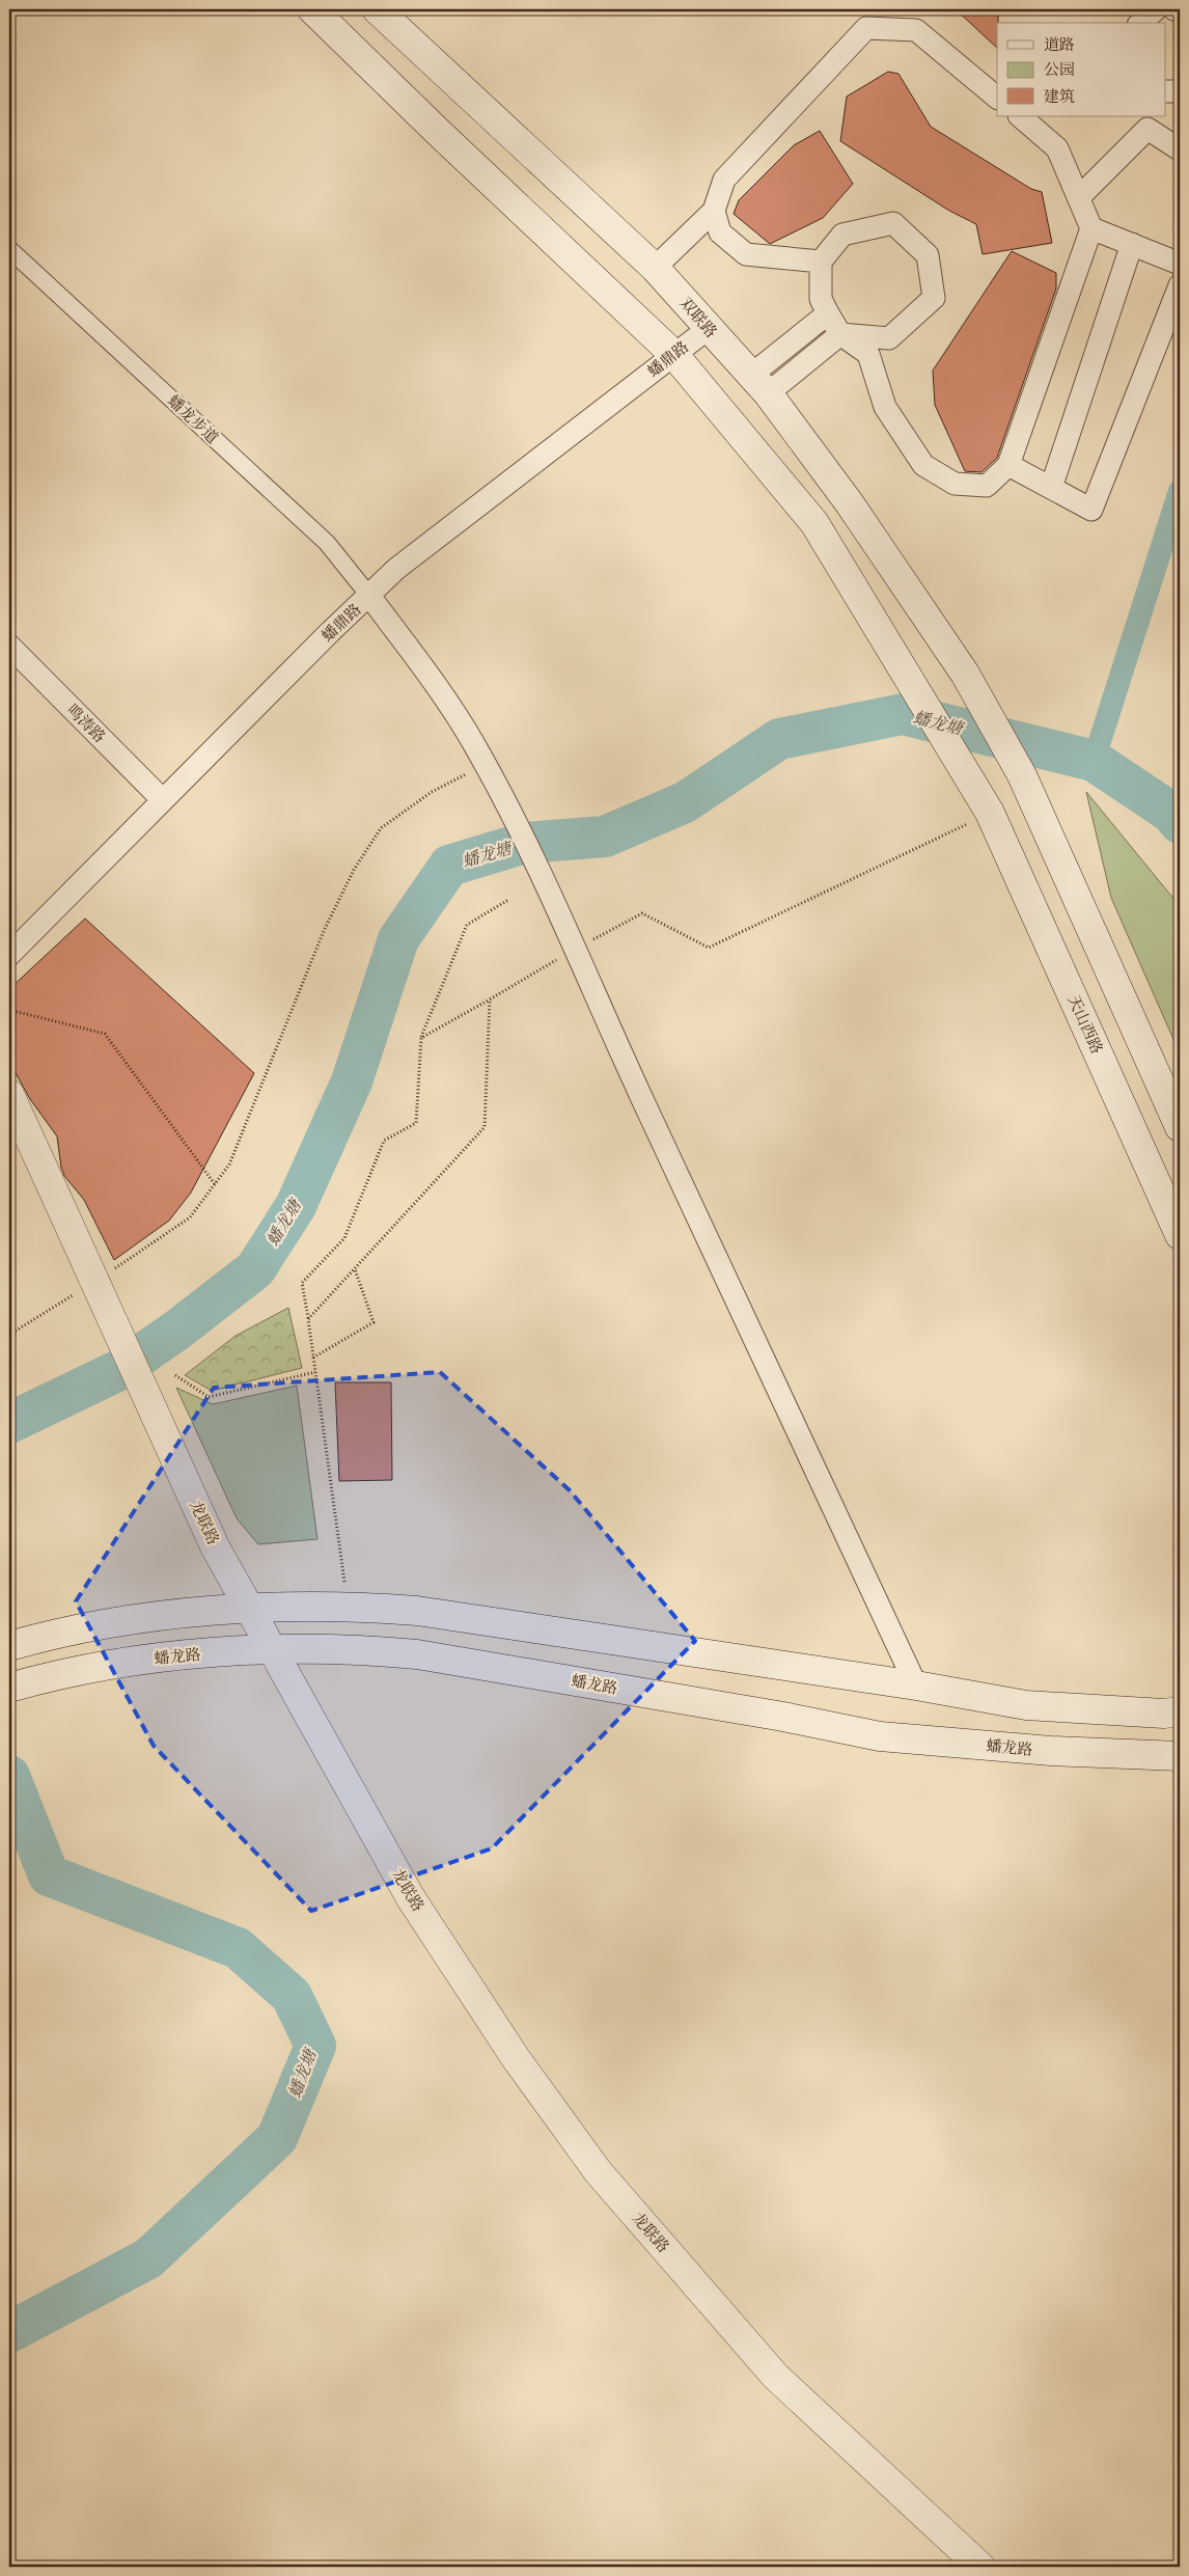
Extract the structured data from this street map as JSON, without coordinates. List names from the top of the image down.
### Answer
{
  "streets": {
    "main road": [
      "双联路",
      "天山西路",
      "龙联路",
      "蟠龙路"
    ],
    "street": ["蟠鼎路", "蟠龙步道", "鸣涛路"]
  },
  "crossings": [
    ["双联路", "蟠鼎路"],
    ["蟠鼎路", "蟠龙步道"],
    ["蟠鼎路", "鸣涛路"],
    ["蟠鼎路", "天山西路"],
    ["龙联路", "蟠龙路"]
  ],
  "water": ["蟠龙塘"],
  "legend": ["道路", "公园", "建筑"]
}
